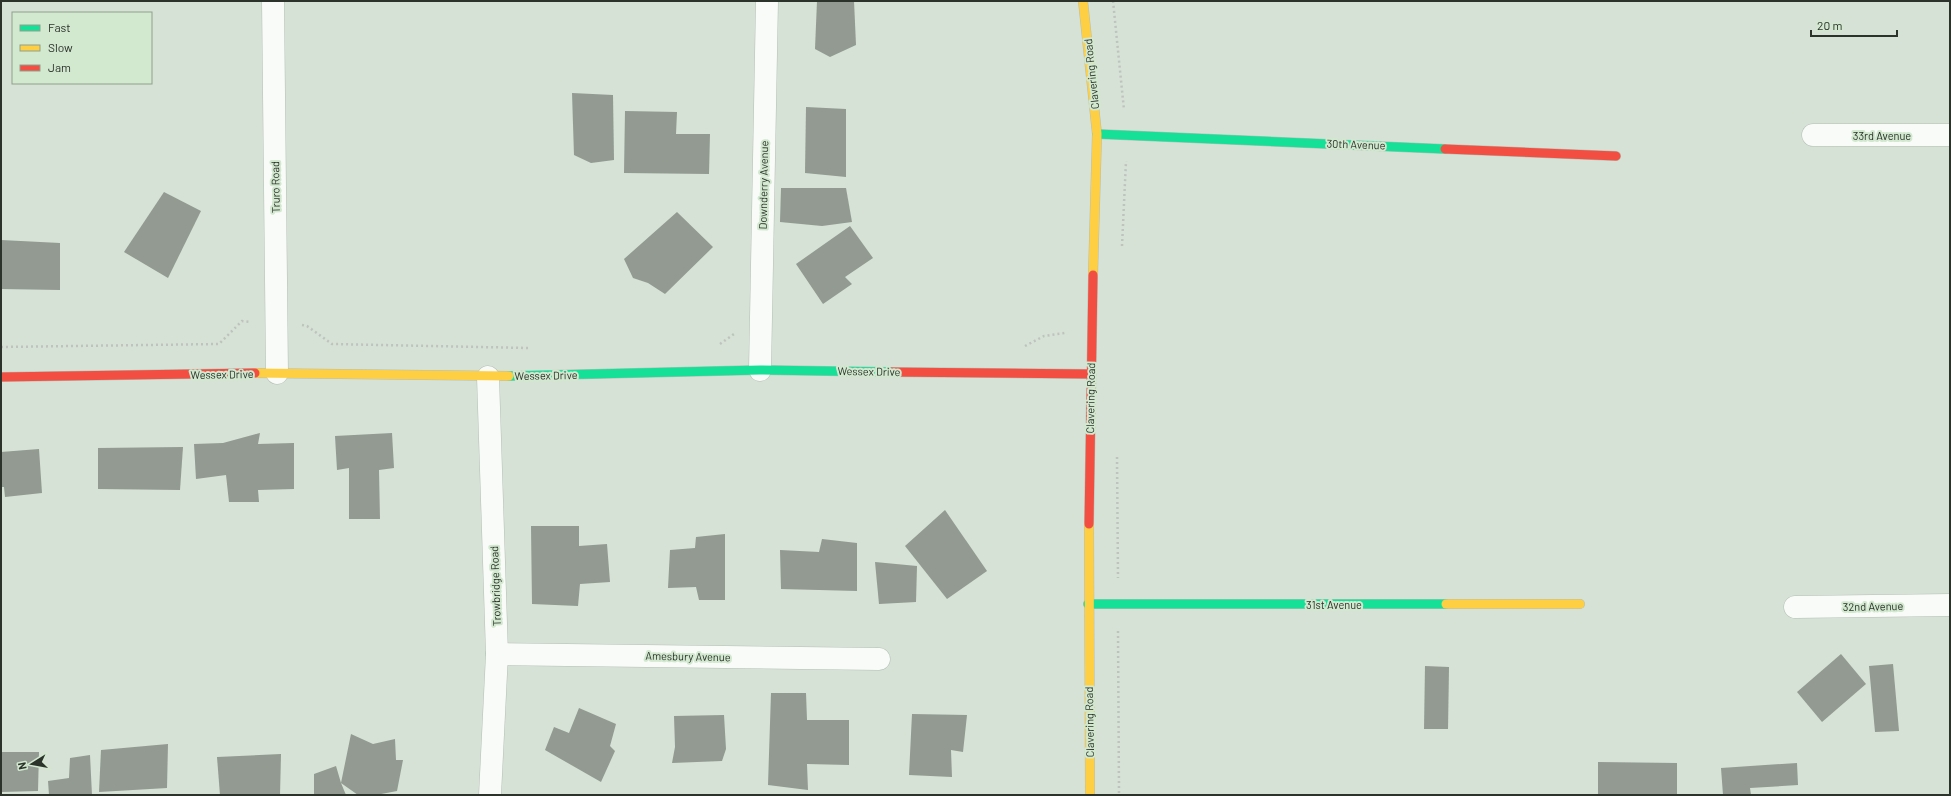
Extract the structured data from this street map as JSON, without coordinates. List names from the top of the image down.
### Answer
{
  "streets": {
    "street": [
      "Clavering Road",
      "33rd Avenue",
      "30th Avenue",
      "Downderry Avenue",
      "Truro Road",
      "Wessex Drive",
      "Trowbridge Road",
      "31st Avenue",
      "32nd Avenue",
      "Amesbury Avenue"
    ]
  },
  "crossings": [
    ["Clavering Road", "30th Avenue"],
    ["Clavering Road", "Wessex Drive"],
    ["Clavering Road", "31st Avenue"],
    ["Downderry Avenue", "Wessex Drive"],
    ["Truro Road", "Wessex Drive"],
    ["Wessex Drive", "Trowbridge Road"],
    ["Trowbridge Road", "Amesbury Avenue"]
  ],
  "legend": ["Fast", "Slow", "Jam"],
  "scale_bar": "20 m",
  "north": "left"
}
